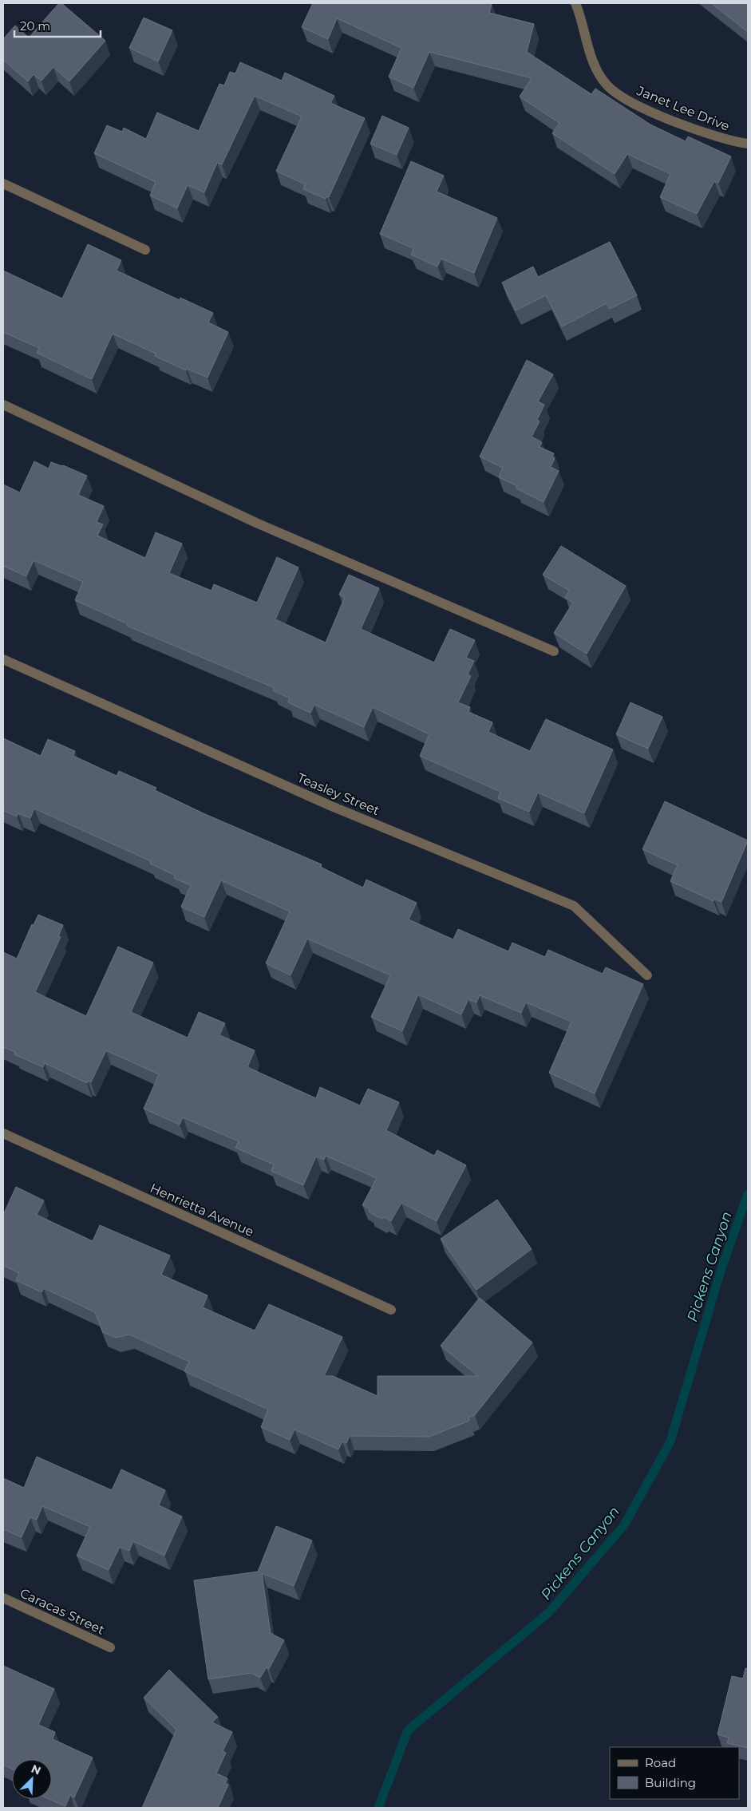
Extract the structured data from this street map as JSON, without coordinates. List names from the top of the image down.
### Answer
{
  "streets": {
    "street": [
      "Janet Lee Drive",
      "Teasley Street",
      "Henrietta Avenue",
      "Caracas Street"
    ]
  },
  "water": ["Pickens Canyon"],
  "legend": ["Road", "Building"],
  "scale_bar": "20 m",
  "north": "top right"
}
